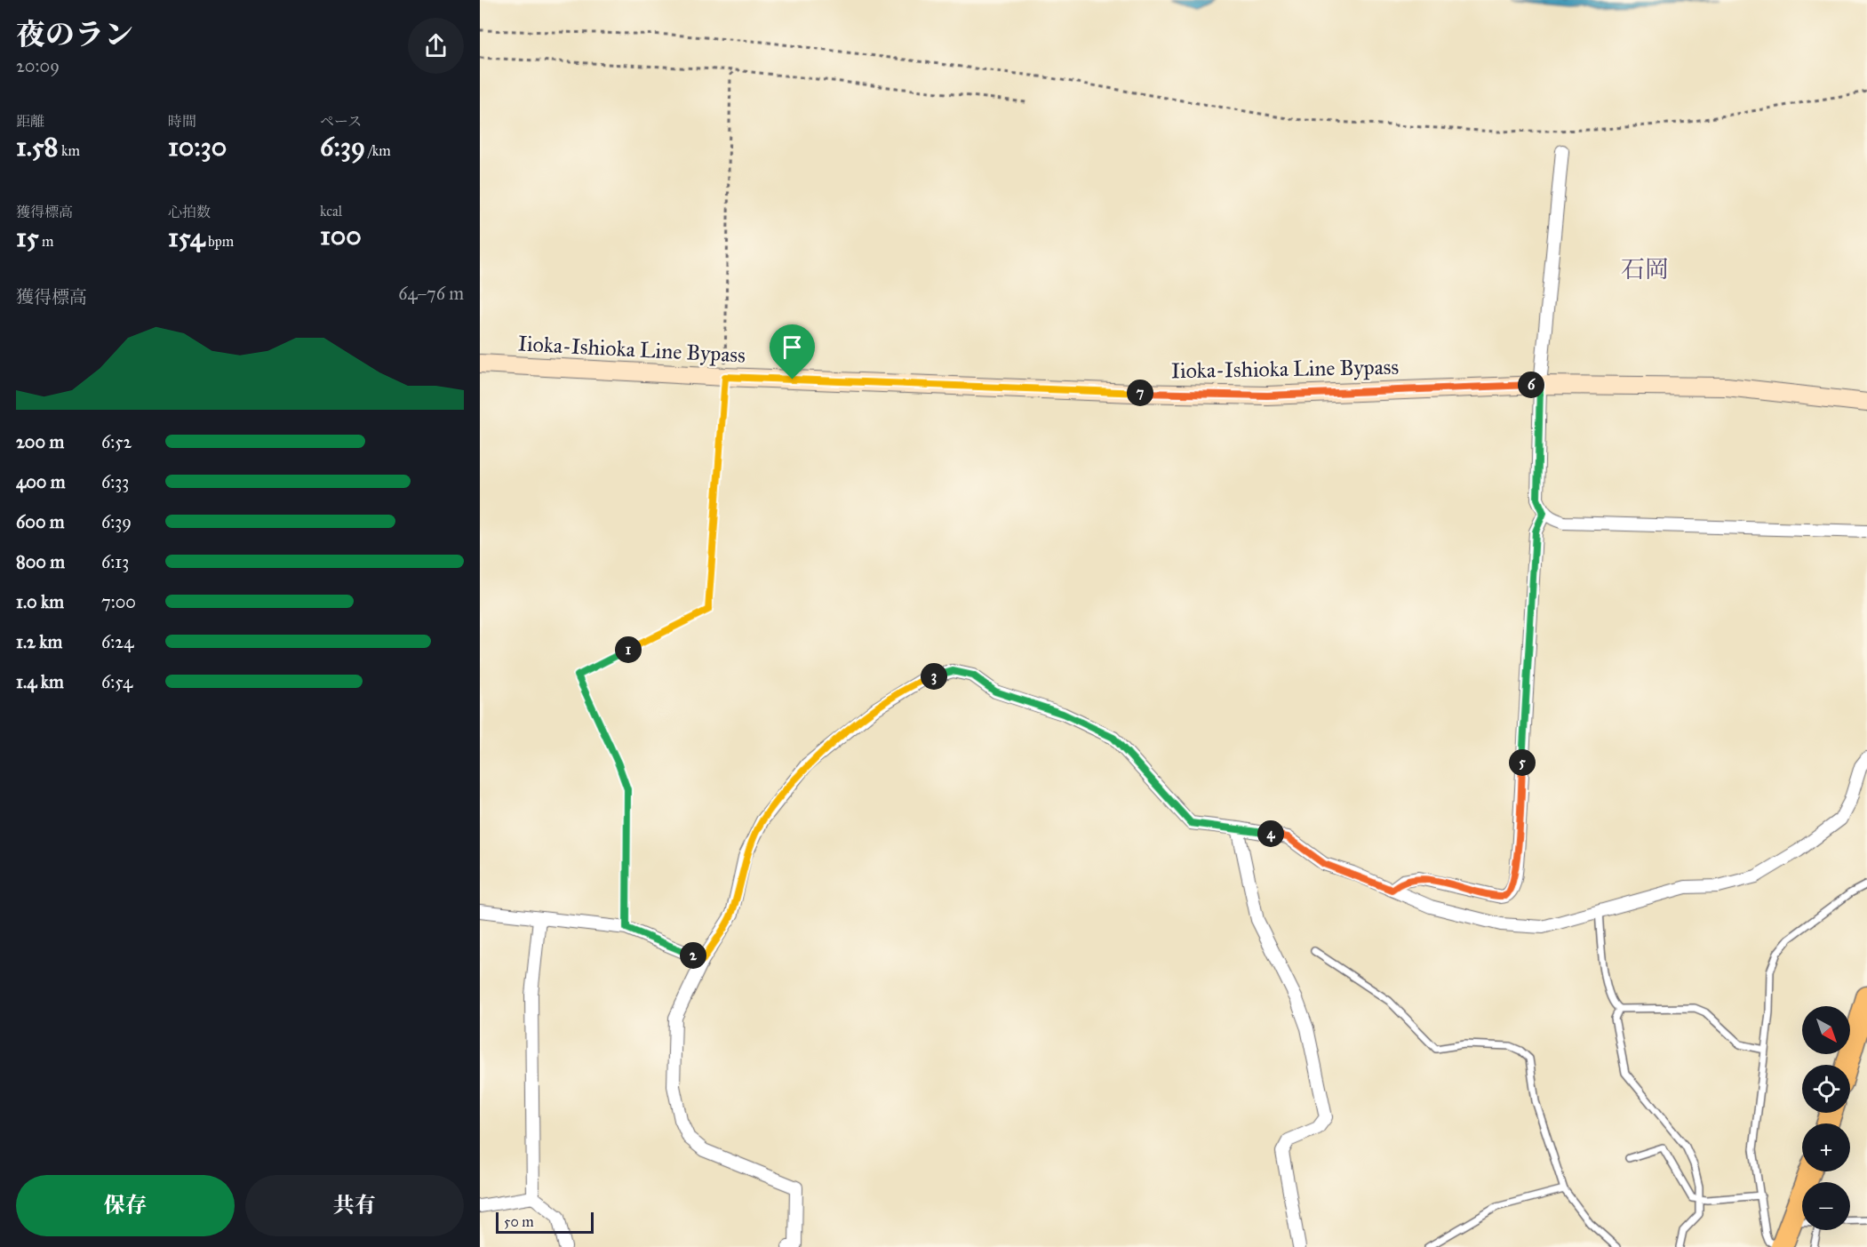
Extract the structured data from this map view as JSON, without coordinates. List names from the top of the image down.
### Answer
{
  "streets": {
    "main road": ["Iioka-Ishioka Line Bypass"]
  },
  "districts": ["石岡"],
  "scale_bar": "50 m",
  "north": "bottom right",
  "page": {
    "heading": ["夜のラン", "20:09"],
    "stats": [
      ["距離", "1.58 km"],
      ["時間", "10:30"],
      ["ペース", "6:39 /km"],
      ["獲得標高", "15 m"],
      ["心拍数", "154 bpm"],
      ["kcal", "100"]
    ],
    "chart": ["獲得標高", "64–76 m"],
    "pins": [
      "6",
      "7",
      "1",
      "3",
      "5",
      "4",
      "2"
    ],
    "list": [
      {
        "name": "200 m",
        "note": "6:52"
      },
      {
        "name": "400 m",
        "note": "6:33"
      },
      {
        "name": "600 m",
        "note": "6:39"
      },
      {
        "name": "800 m",
        "note": "6:13"
      },
      {
        "name": "1.0 km",
        "note": "7:00"
      },
      {
        "name": "1.2 km",
        "note": "6:24"
      },
      {
        "name": "1.4 km",
        "note": "6:54"
      }
    ],
    "map_buttons": ["+", "−"],
    "buttons": ["保存", "共有"],
    "scale": "50 m"
  }
}
